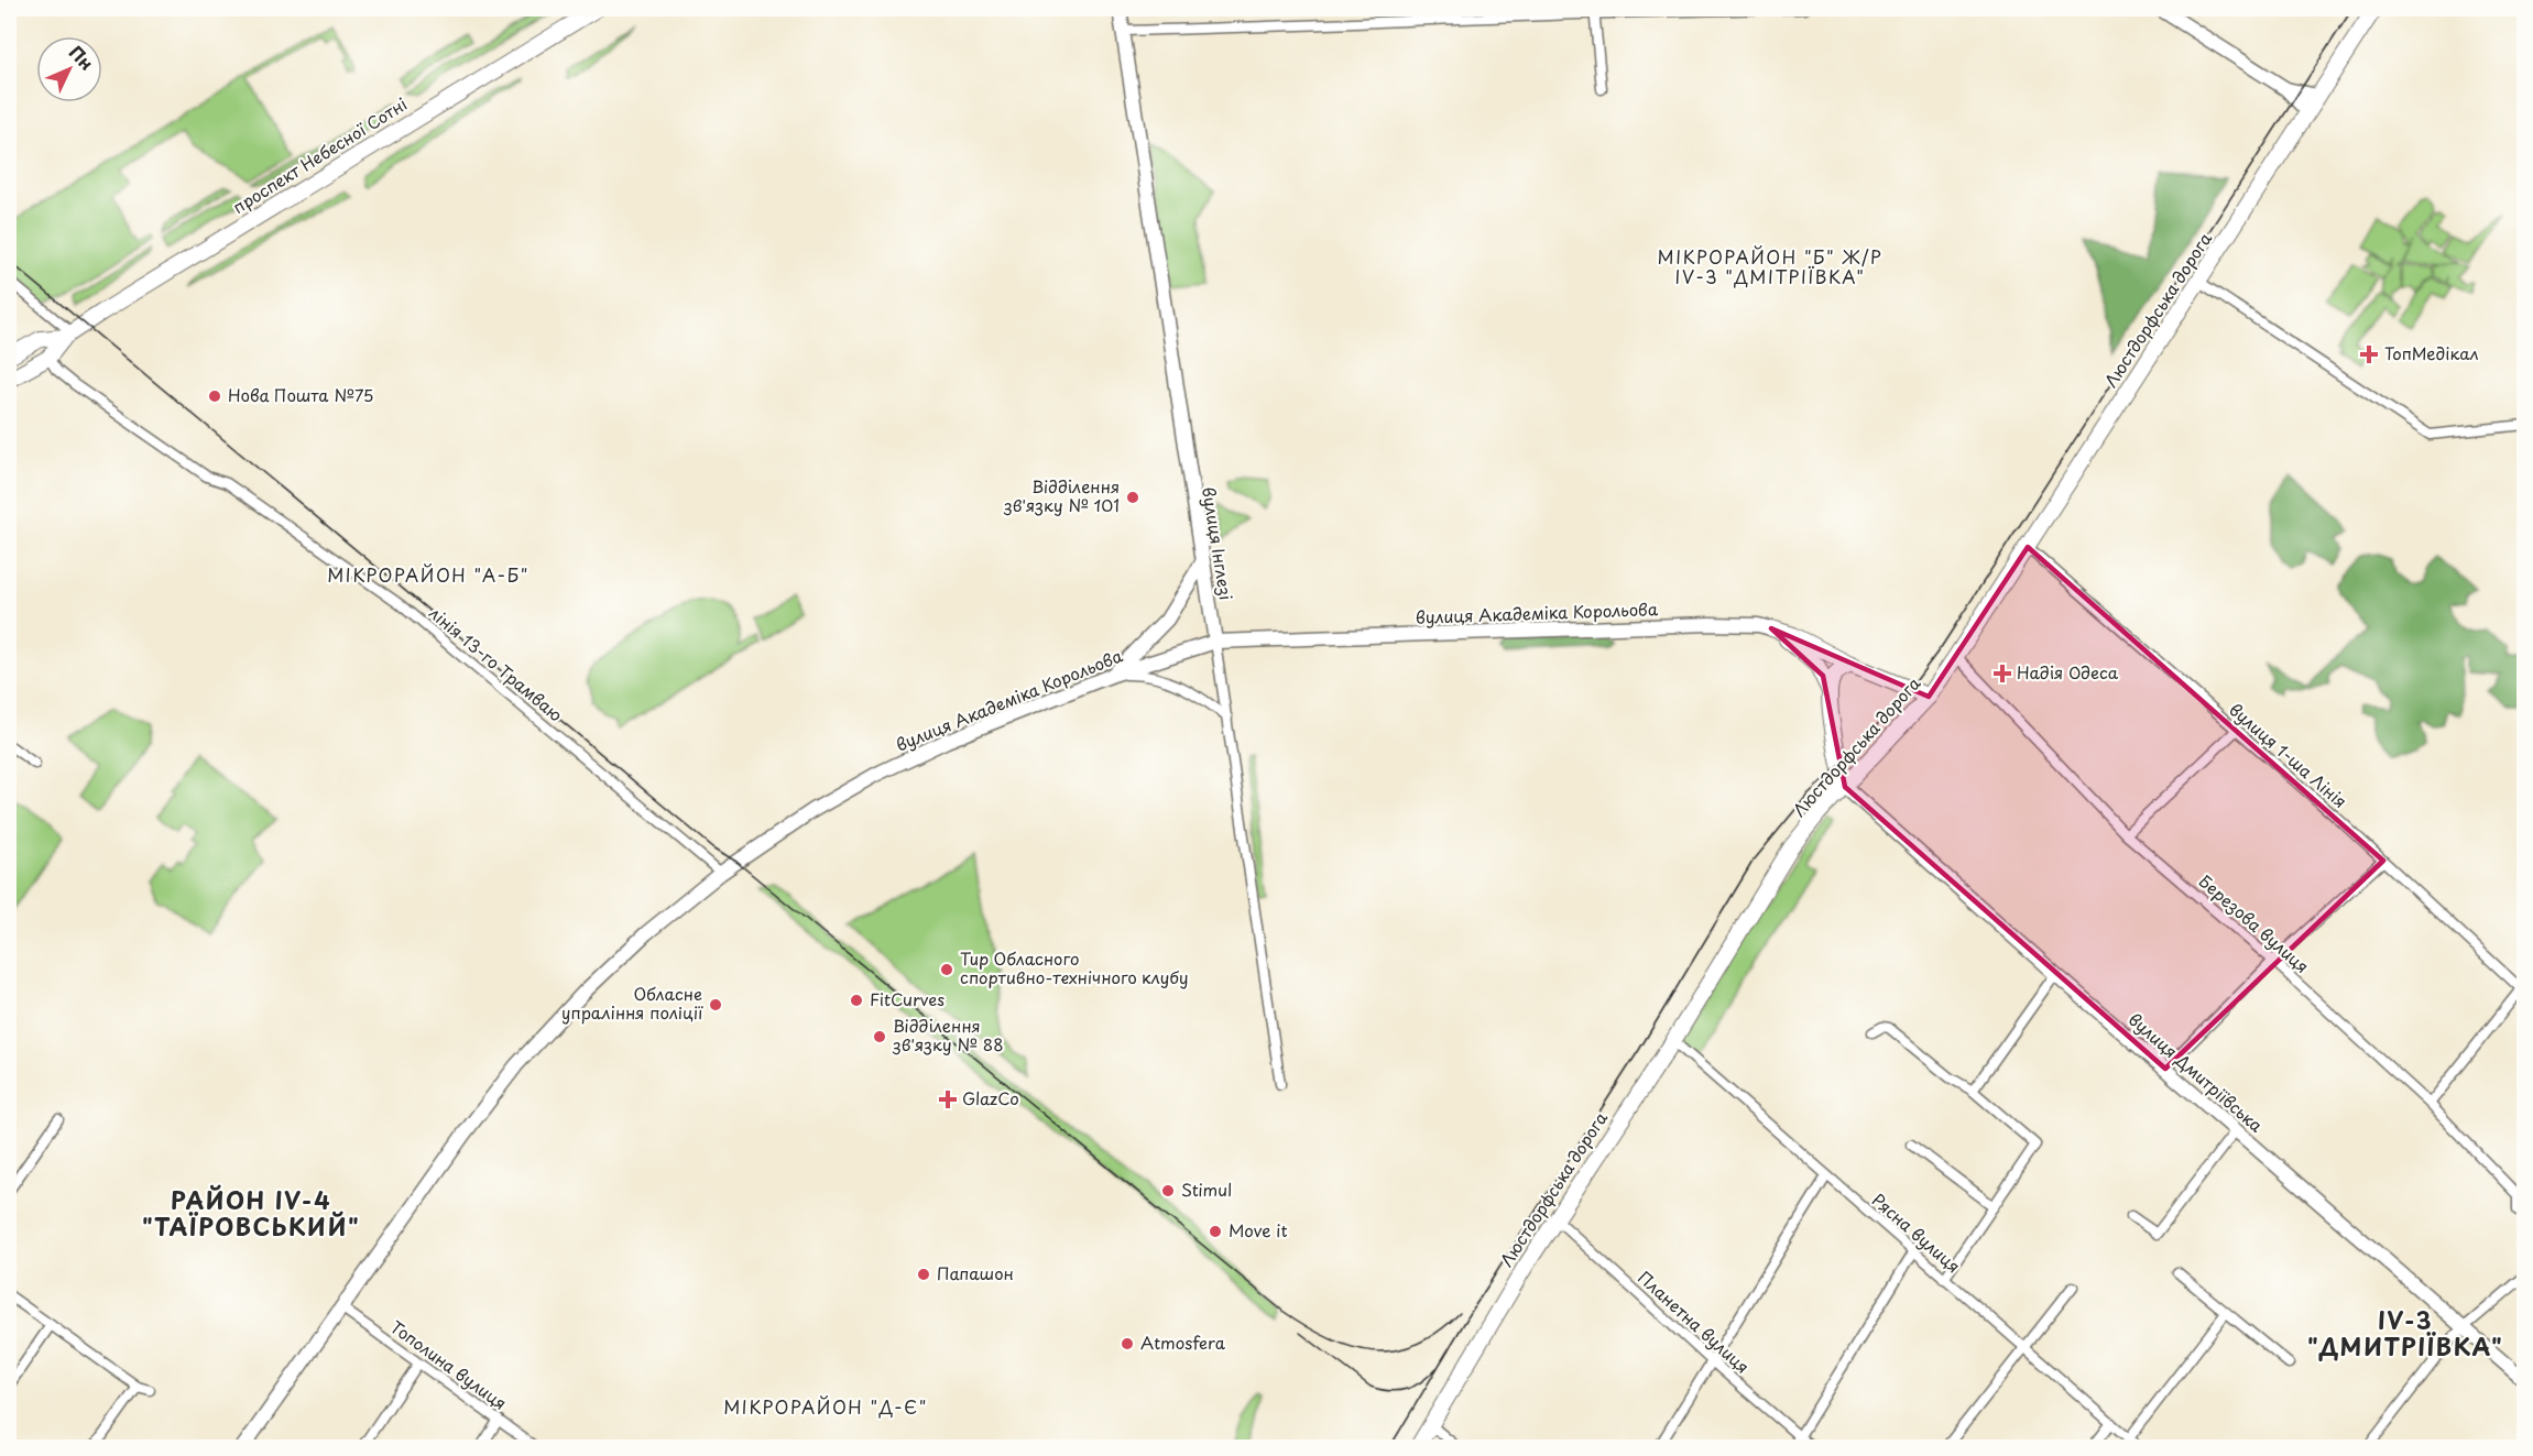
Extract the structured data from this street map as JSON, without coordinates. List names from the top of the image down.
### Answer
{
  "streets": {
    "main road": [
      "проспект Небесної Сотні",
      "Люстдорфська дорога",
      "вулиця Інглезі",
      "вулиця Академіка Корольова",
      "вулиця Дмитріївська"
    ],
    "street": [
      "лінія 13-го Трамваю",
      "вулиця 1-ша Лінія",
      "Березова вулиця",
      "Рясна вулиця",
      "Планетна вулиця",
      "Тополина вулиця"
    ]
  },
  "crossings": [
    ["проспект Небесної Сотні", "лінія 13-го Трамваю"],
    ["Люстдорфська дорога", "вулиця 1-ша Лінія"],
    ["Люстдорфська дорога", "Березова вулиця"],
    ["Люстдорфська дорога", "вулиця Дмитріївська"],
    ["Люстдорфська дорога", "Рясна вулиця"],
    ["Люстдорфська дорога", "Планетна вулиця"],
    ["вулиця Інглезі", "вулиця Академіка Корольова"],
    ["вулиця Академіка Корольова", "лінія 13-го Трамваю"],
    ["вулиця Академіка Корольова", "Тополина вулиця"]
  ],
  "districts": [
    "МІКРОРАЙОН \"Б\" Ж/Р IV-3 \"ДМІТРІЇВКА\"",
    "МІКРОРАЙОН \"А-Б\"",
    "РАЙОН IV-4 \"ТАЇРОВСЬКИЙ\"",
    "IV-3 \"ДМИТРІЇВКА\"",
    "МІКРОРАЙОН \"Д-Є\""
  ],
  "places": {
    "health": ["ТопМедікал", "Надія Одеса", "GlazCo"],
    "other": [
      "Нова Пошта №75",
      "Відділення зв'язку № 101",
      "Тир Обласного спортивно-технічного клубу",
      "FitCurves",
      "Обласне упраління поліції",
      "Відділення зв'язку № 88",
      "Stimul",
      "Move it",
      "Папашон",
      "Atmosfera"
    ]
  },
  "north": "top right"
}
